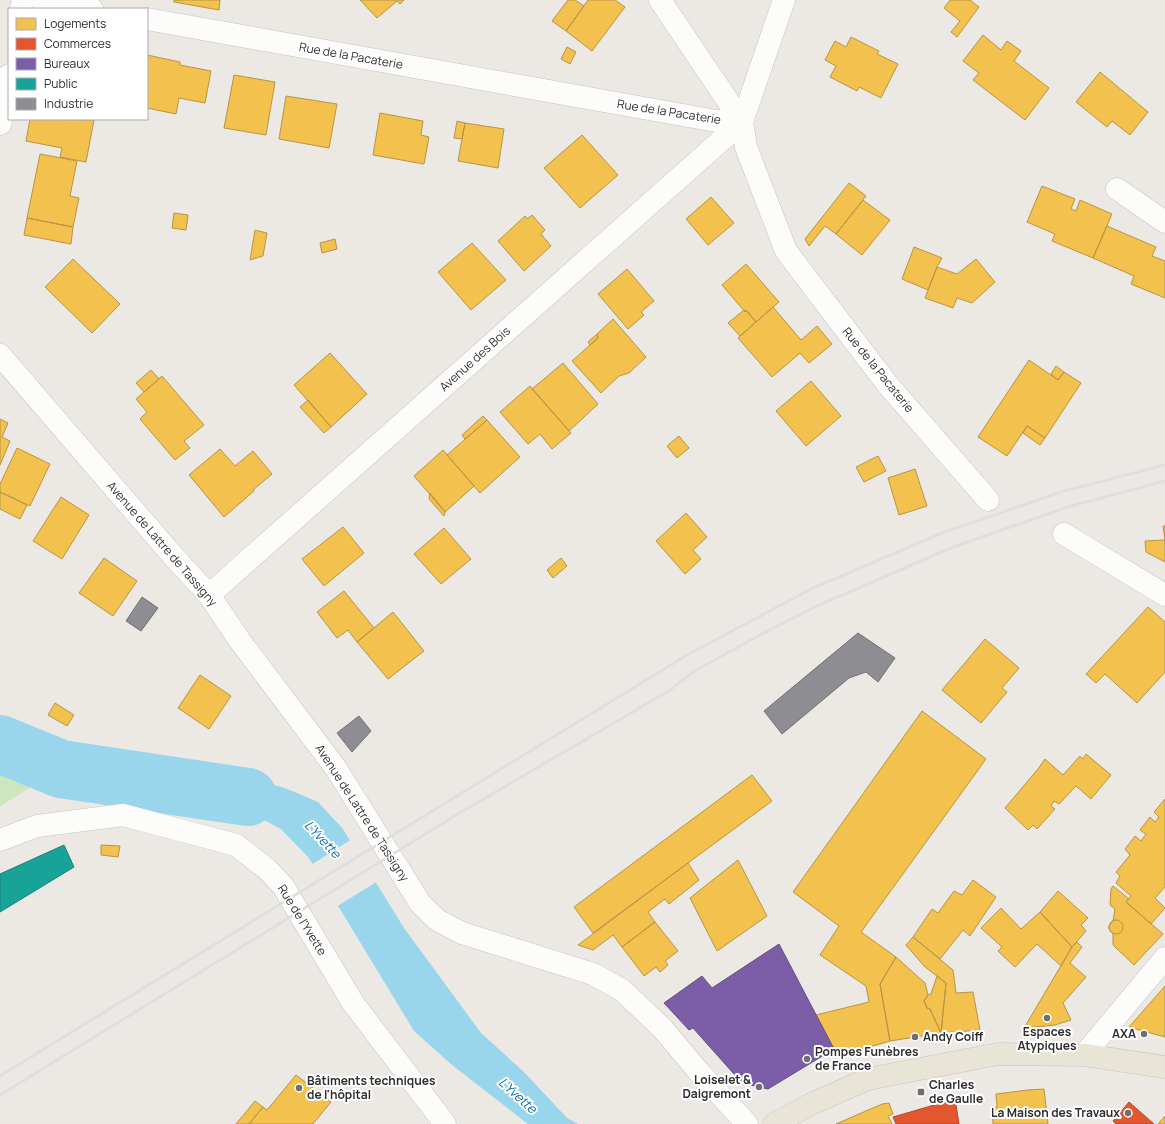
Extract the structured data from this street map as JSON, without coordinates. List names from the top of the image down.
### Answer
{
  "streets": {
    "street": [
      "Rue de la Pacaterie",
      "Avenue des Bois",
      "Avenue de Lattre de Tassigny",
      "Rue de l'Yvette"
    ]
  },
  "crossings": [
    ["Rue de la Pacaterie", "Avenue des Bois"],
    ["Avenue des Bois", "Avenue de Lattre de Tassigny"]
  ],
  "water": ["L'Yvette"],
  "places": {
    "other": [
      "Espaces Atypiques",
      "AXA",
      "Andy Coiff",
      "Pompes Funèbres de France",
      "Loiselet & Daigremont",
      "Bâtiments techniques de l'hôpital",
      "La Maison des Travaux"
    ],
    "transit": ["Charles de Gaulle"]
  },
  "legend": [
    "Logements",
    "Commerces",
    "Bureaux",
    "Public",
    "Industrie"
  ]
}
